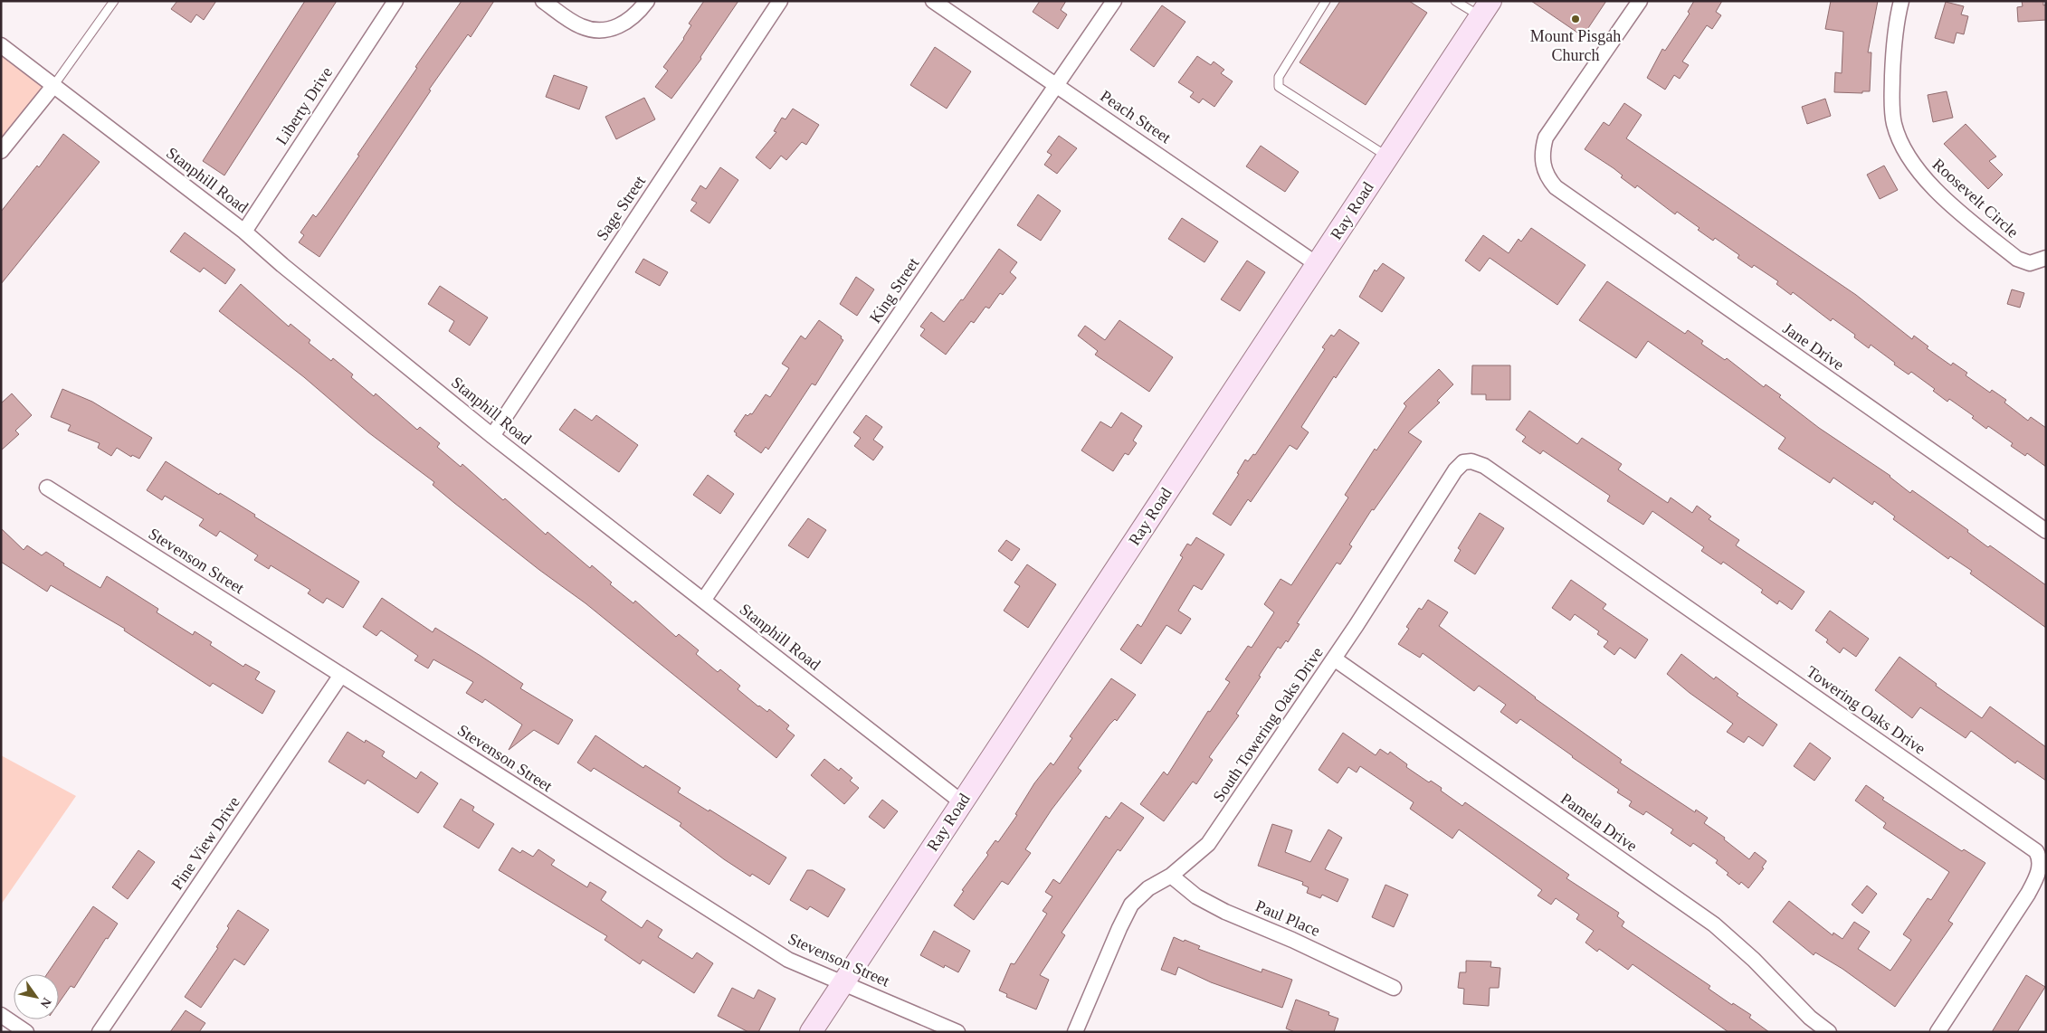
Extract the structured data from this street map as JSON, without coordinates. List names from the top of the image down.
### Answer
{
  "streets": {
    "street": [
      "Liberty Drive",
      "Peach Street",
      "Stanphill Road",
      "Roosevelt Circle",
      "Sage Street",
      "Ray Road",
      "King Street",
      "Jane Drive",
      "Stevenson Street",
      "Towering Oaks Drive",
      "South Towering Oaks Drive",
      "Pamela Drive",
      "Pine View Drive",
      "Paul Place"
    ]
  },
  "crossings": [
    ["Liberty Drive", "Stanphill Road"],
    ["Peach Street", "Ray Road"],
    ["Peach Street", "King Street"],
    ["Stanphill Road", "Sage Street"],
    ["Stanphill Road", "Ray Road"],
    ["Stanphill Road", "King Street"],
    ["Ray Road", "Stevenson Street"],
    ["Stevenson Street", "Pine View Drive"],
    ["Towering Oaks Drive", "South Towering Oaks Drive"],
    ["South Towering Oaks Drive", "Pamela Drive"],
    ["South Towering Oaks Drive", "Paul Place"]
  ],
  "places": ["Mount Pisgah Church"],
  "north": "bottom right"
}
